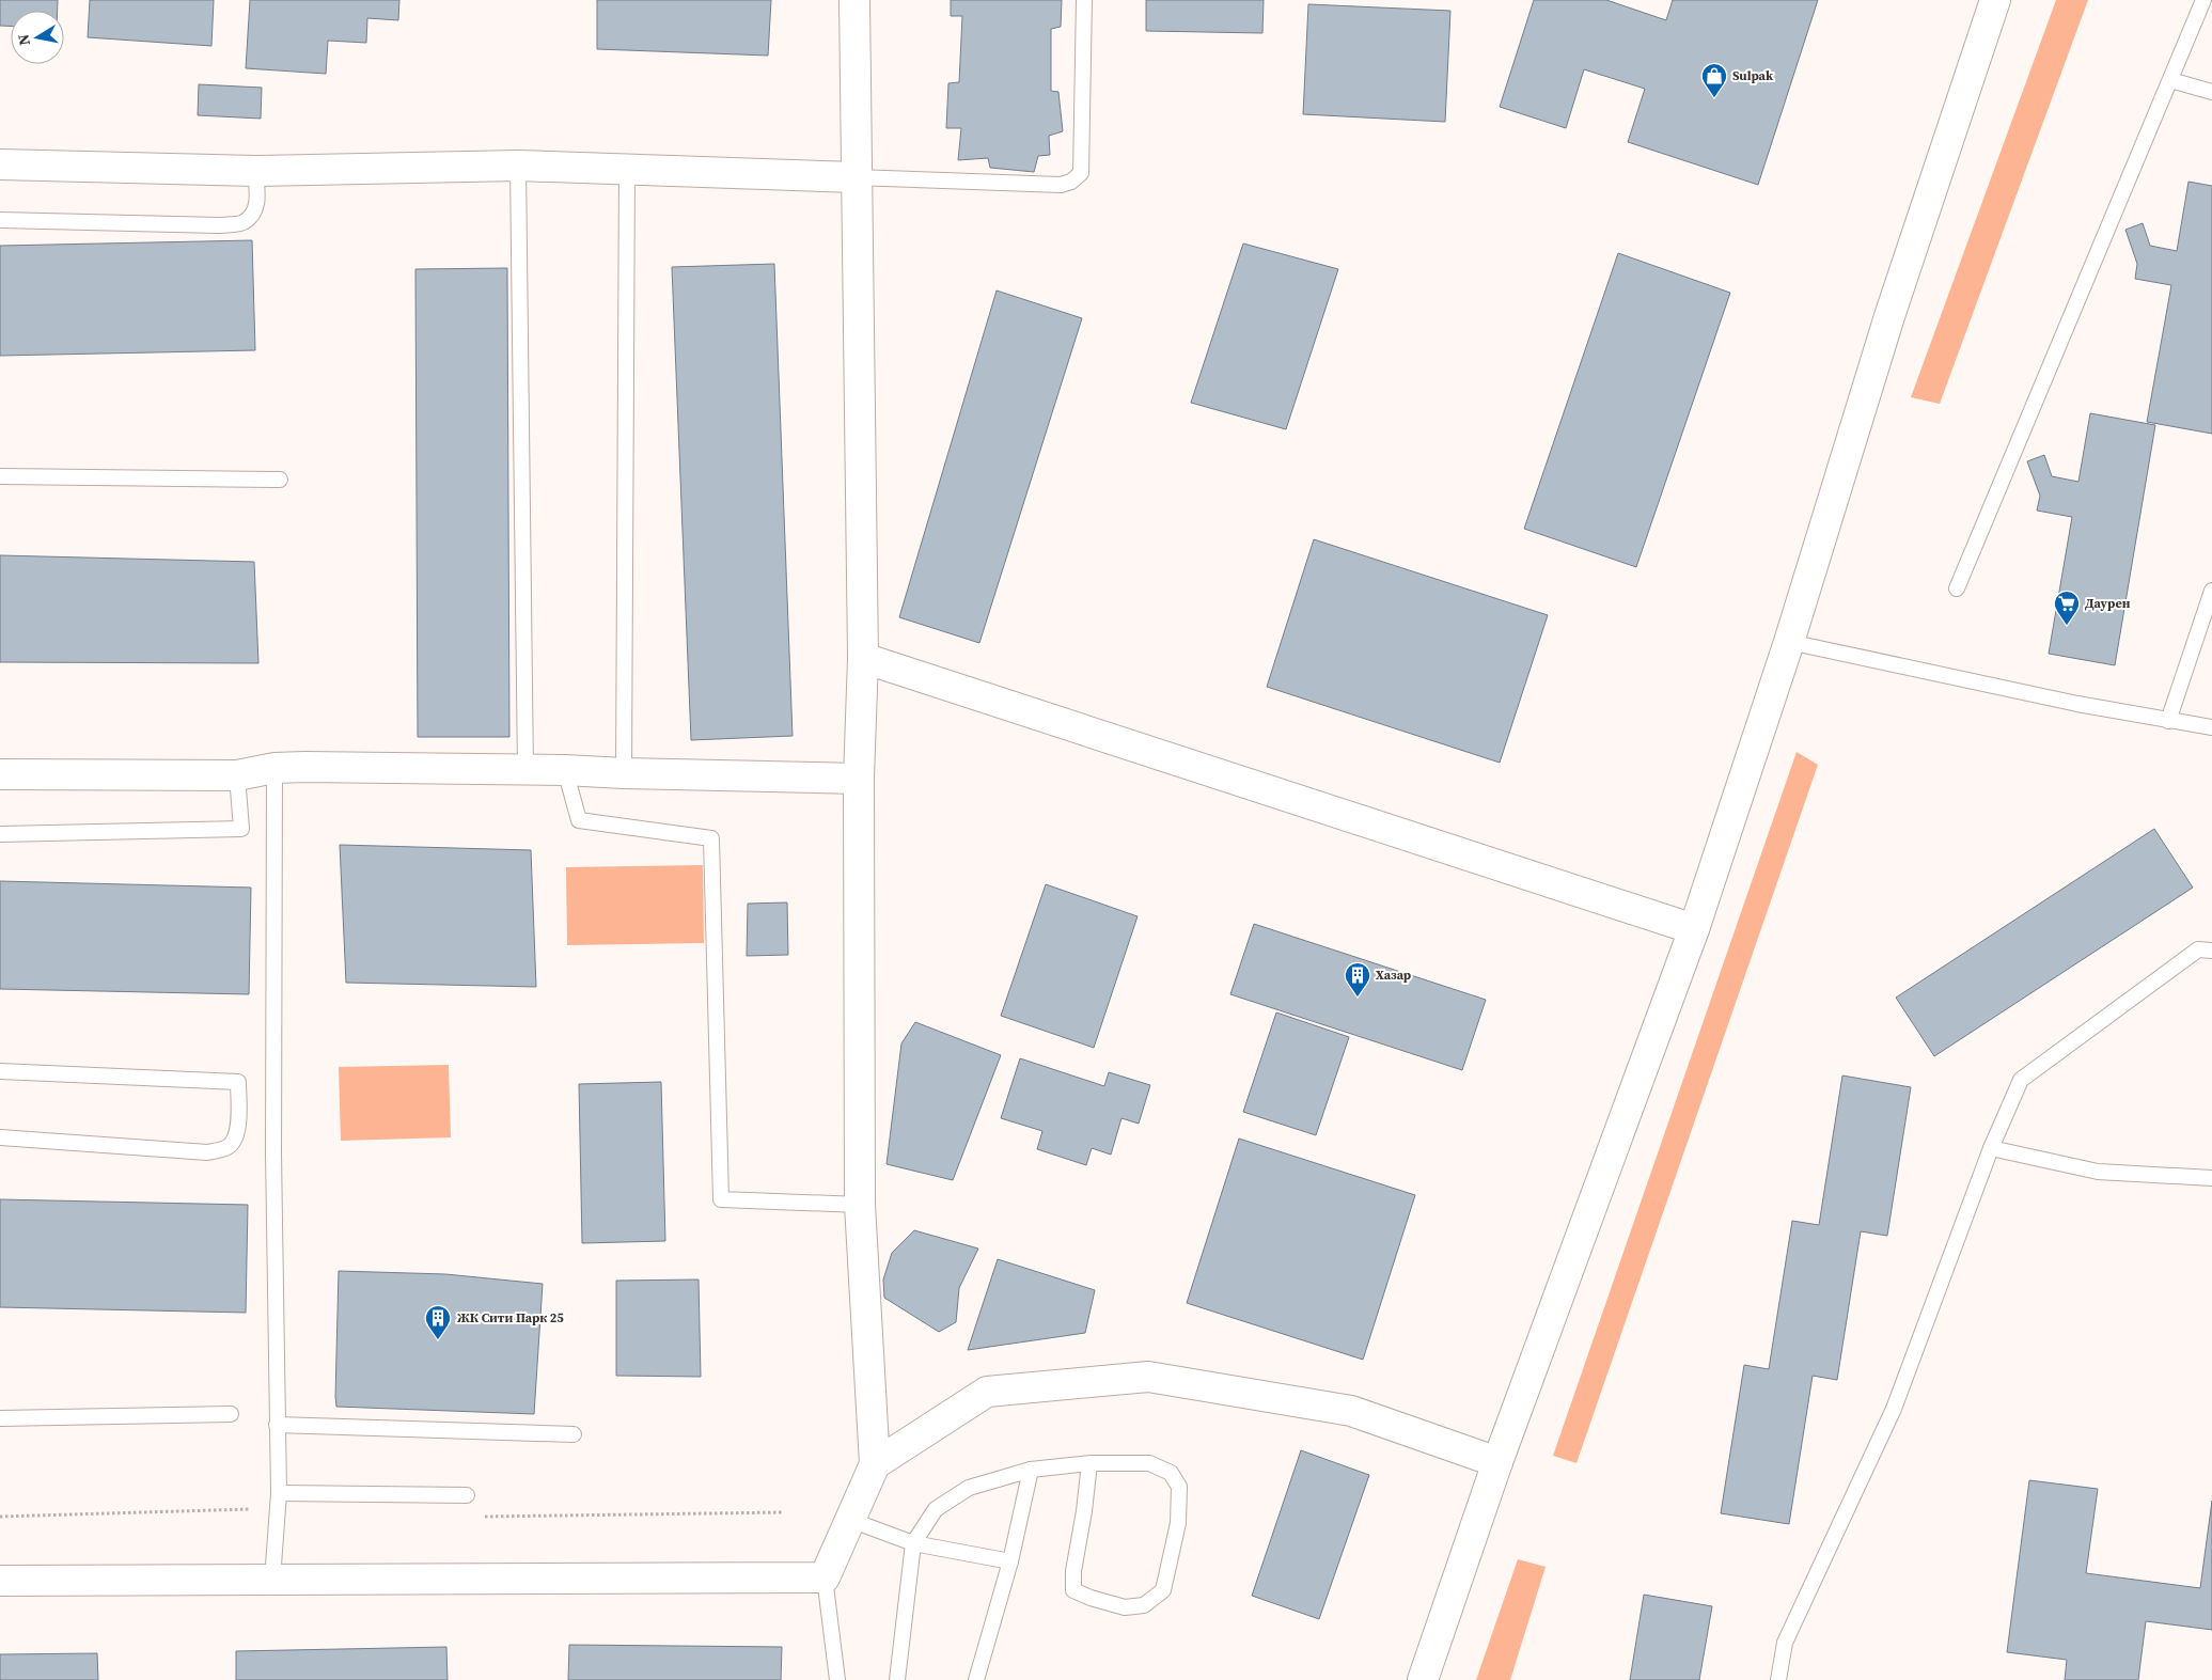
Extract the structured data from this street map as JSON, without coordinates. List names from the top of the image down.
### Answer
{
  "places": {
    "shop": ["Sulpak"],
    "supermarket": ["Даурен"],
    "building": ["Хазар", "ЖК Сити Парк 25"]
  },
  "north": "left"
}
